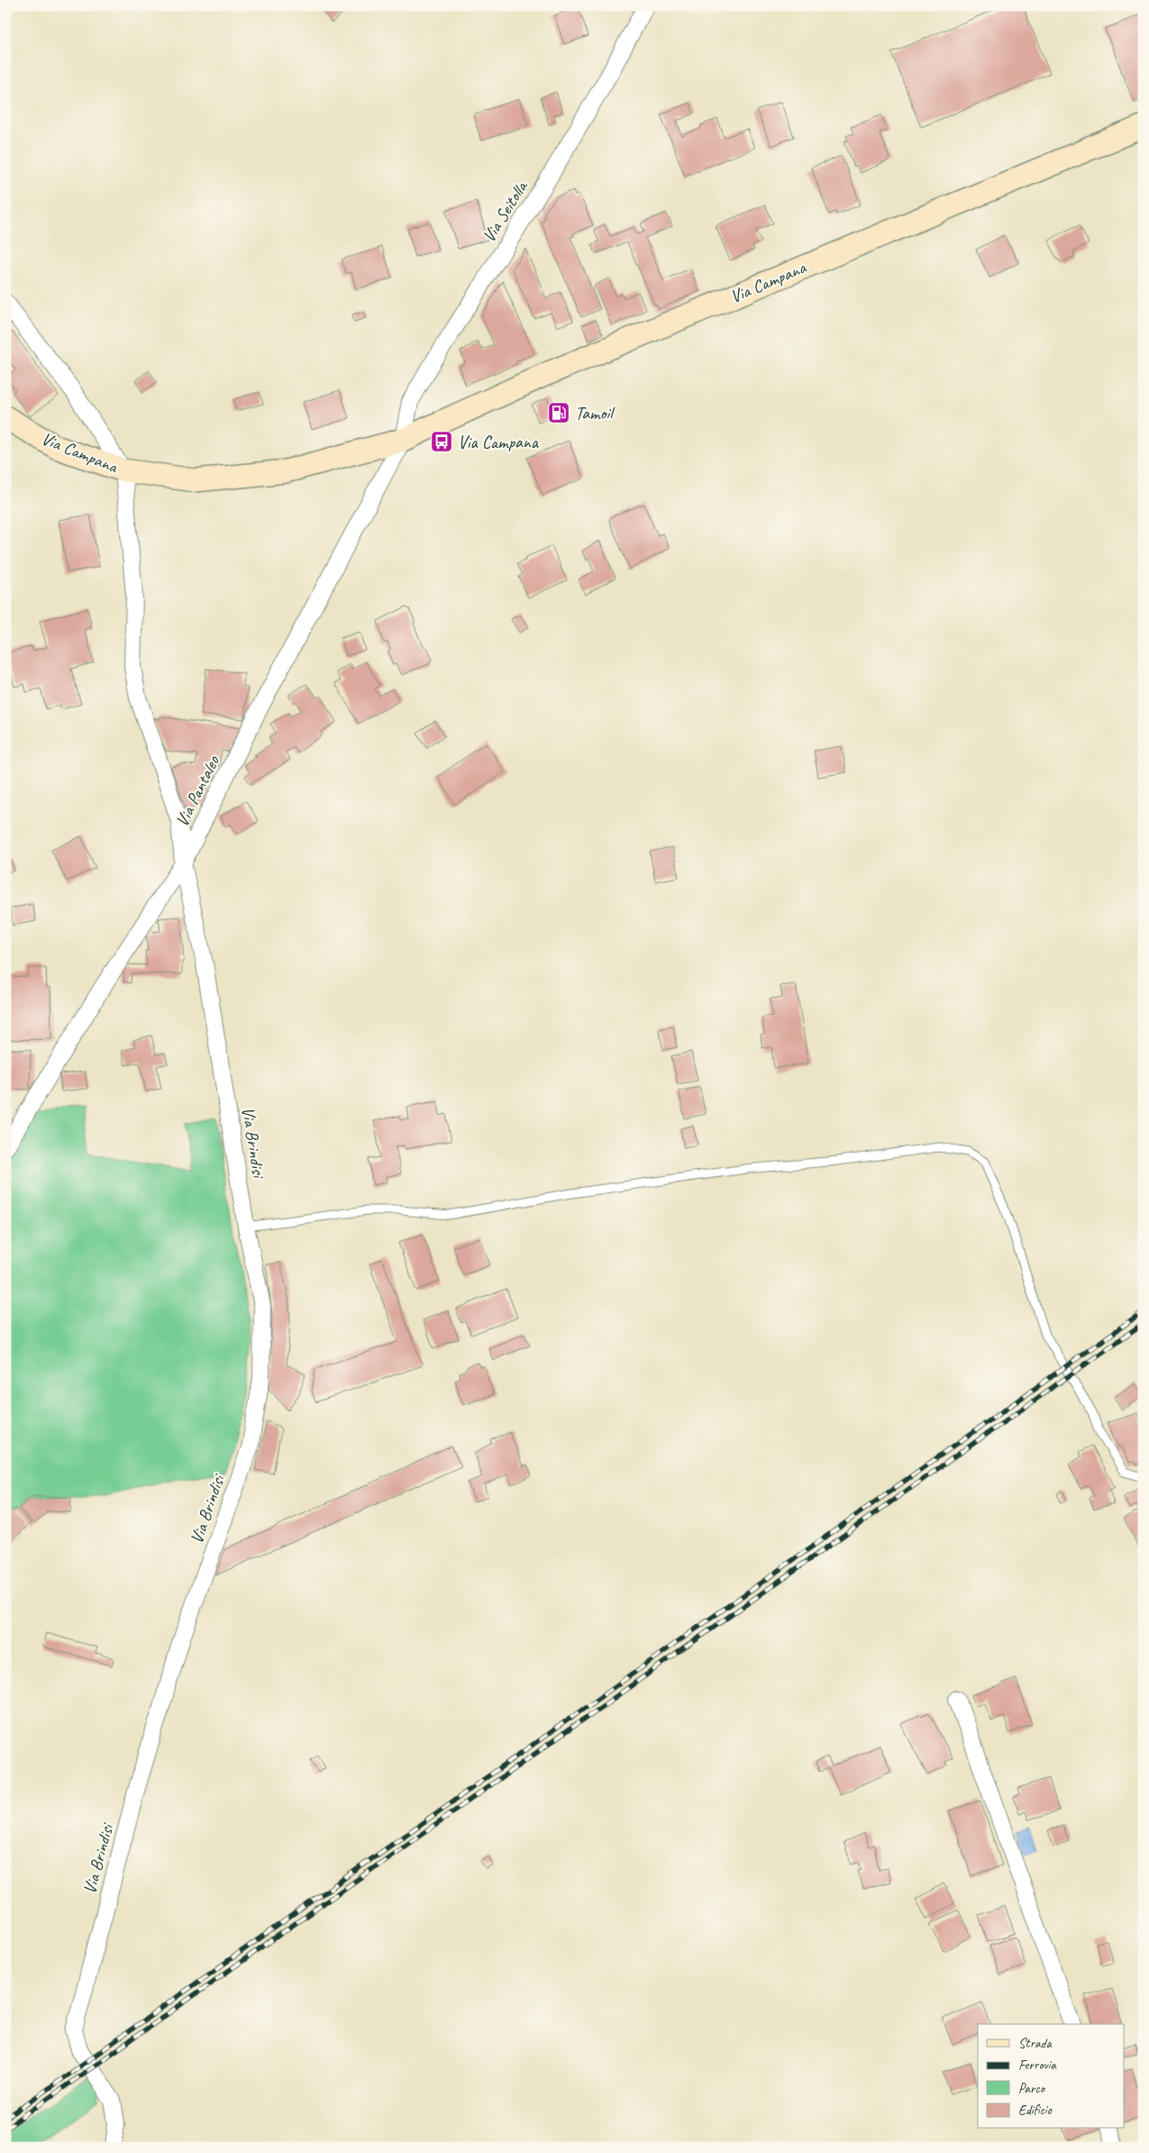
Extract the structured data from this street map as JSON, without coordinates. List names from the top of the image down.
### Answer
{
  "streets": {
    "main road": ["Via Campana"],
    "street": ["Via Seitolla", "Via Pantaleo", "Via Brindisi"]
  },
  "crossings": [
    ["Via Seitolla", "Via Campana"],
    ["Via Seitolla", "Via Pantaleo"],
    ["Via Campana", "Via Pantaleo"],
    ["Via Campana", "Via Brindisi"],
    ["Via Pantaleo", "Via Brindisi"]
  ],
  "places": {
    "fuel station": ["Tamoil"],
    "bus stop": ["Via Campana"]
  },
  "legend": [
    "Strada",
    "Ferrovia",
    "Parco",
    "Edificio"
  ]
}
